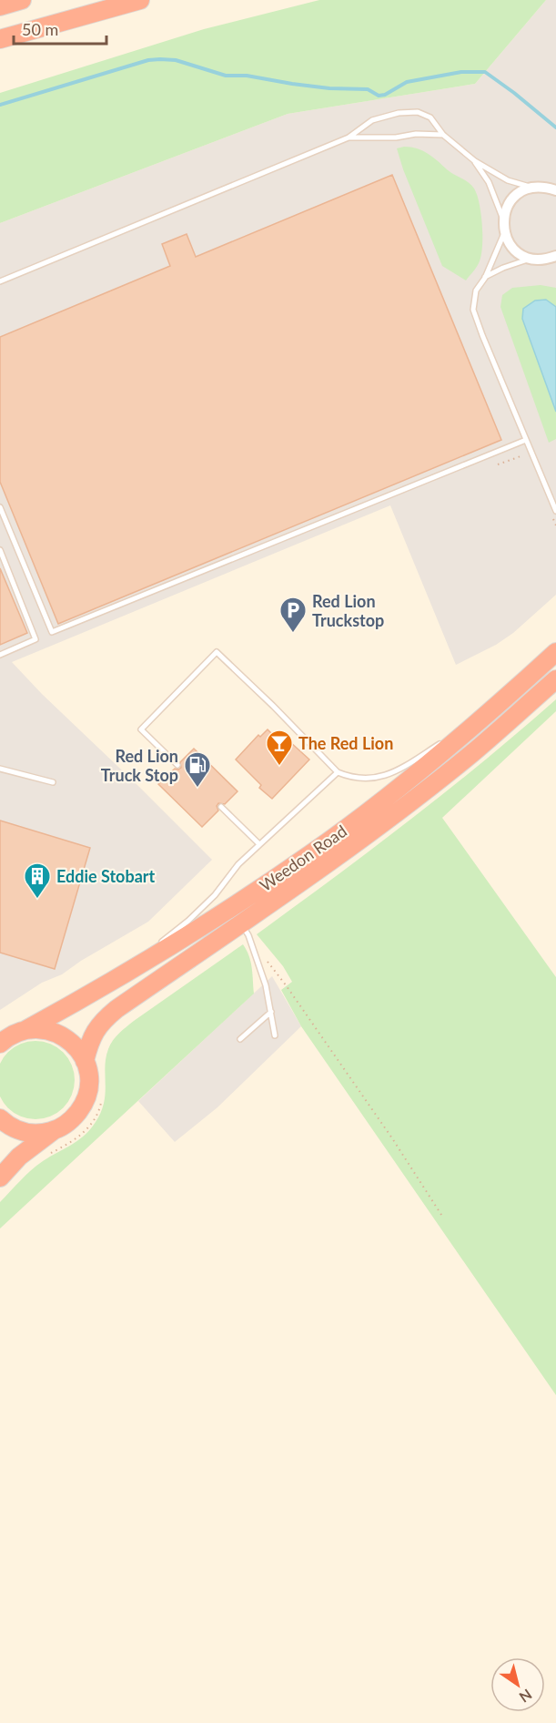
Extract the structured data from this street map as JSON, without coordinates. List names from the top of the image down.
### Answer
{
  "streets": {
    "highway": ["Weedon Road"]
  },
  "places": {
    "parking": ["Red Lion Truckstop"],
    "bar": ["The Red Lion"],
    "fuel station": ["Red Lion Truck Stop"],
    "building": ["Eddie Stobart"]
  },
  "scale_bar": "50 m",
  "north": "bottom right"
}
